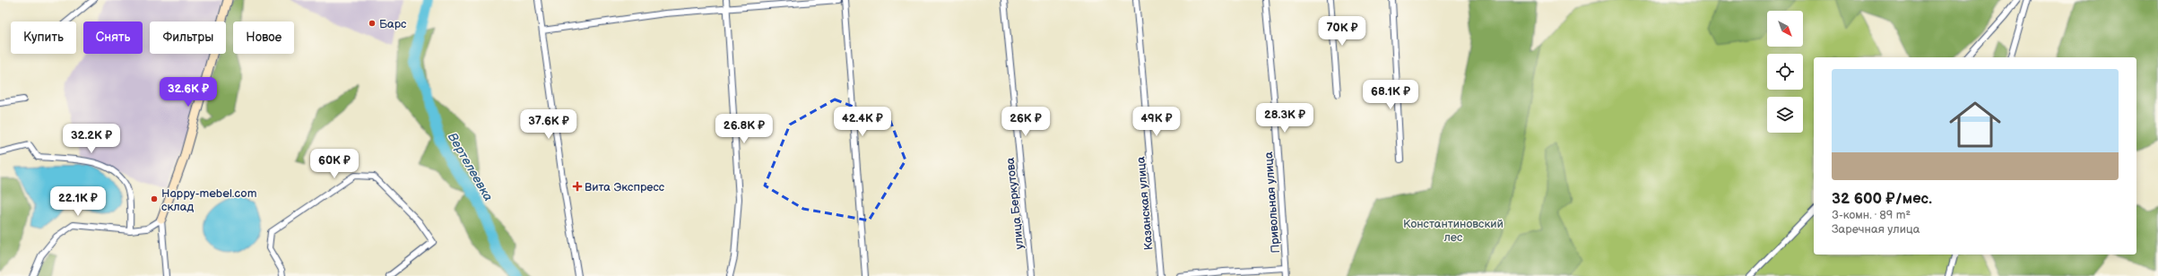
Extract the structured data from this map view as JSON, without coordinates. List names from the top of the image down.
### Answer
{
  "streets": {
    "street": ["Привольная улица", "улица Беркутова", "Казанская улица"]
  },
  "water": ["Вертелеевка"],
  "parks": ["Константиновский лес"],
  "places": {
    "other": ["Барс", "Happy-mebel.com склад"],
    "health": ["Вита Экспресс"]
  },
  "north": "bottom right",
  "page": {
    "price": [
      "70K ₽",
      "32.6K ₽",
      "68.1K ₽",
      "28.3K ₽",
      "42.4K ₽",
      "26K ₽",
      "49K ₽",
      "37.6K ₽",
      "26.8K ₽",
      "32.2K ₽",
      "60K ₽",
      "22.1K ₽"
    ],
    "chip": [
      "Купить",
      "Снять",
      "Фильтры",
      "Новое"
    ],
    "list": [
      {
        "name": "32 600 ₽/мес.",
        "note": "3-комн. · 89 m² · Заречная улица"
      }
    ]
  }
}
